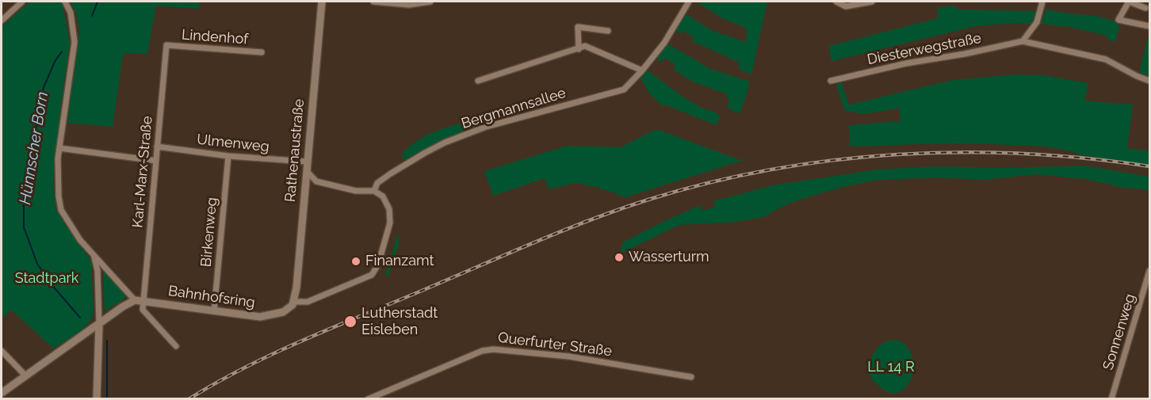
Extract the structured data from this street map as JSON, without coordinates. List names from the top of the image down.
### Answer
{
  "streets": {
    "main road": ["Rathenaustraße", "Bahnhofsring"],
    "street": [
      "Lindenhof",
      "Diesterwegstraße",
      "Bergmannsallee",
      "Ulmenweg",
      "Karl-Marx-Straße",
      "Birkenweg",
      "Sonnenweg",
      "Querfurter Straße"
    ]
  },
  "crossings": [
    ["Lindenhof", "Karl-Marx-Straße"],
    ["Bergmannsallee", "Bahnhofsring"],
    ["Ulmenweg", "Rathenaustraße"],
    ["Ulmenweg", "Karl-Marx-Straße"],
    ["Ulmenweg", "Birkenweg"],
    ["Rathenaustraße", "Bahnhofsring"],
    ["Karl-Marx-Straße", "Bahnhofsring"],
    ["Birkenweg", "Bahnhofsring"]
  ],
  "water": ["Hünnscher Born"],
  "parks": ["Stadtpark", "LL 14 R"],
  "places": ["Wasserturm", "Finanzamt", "Lutherstadt Eisleben"]
}
